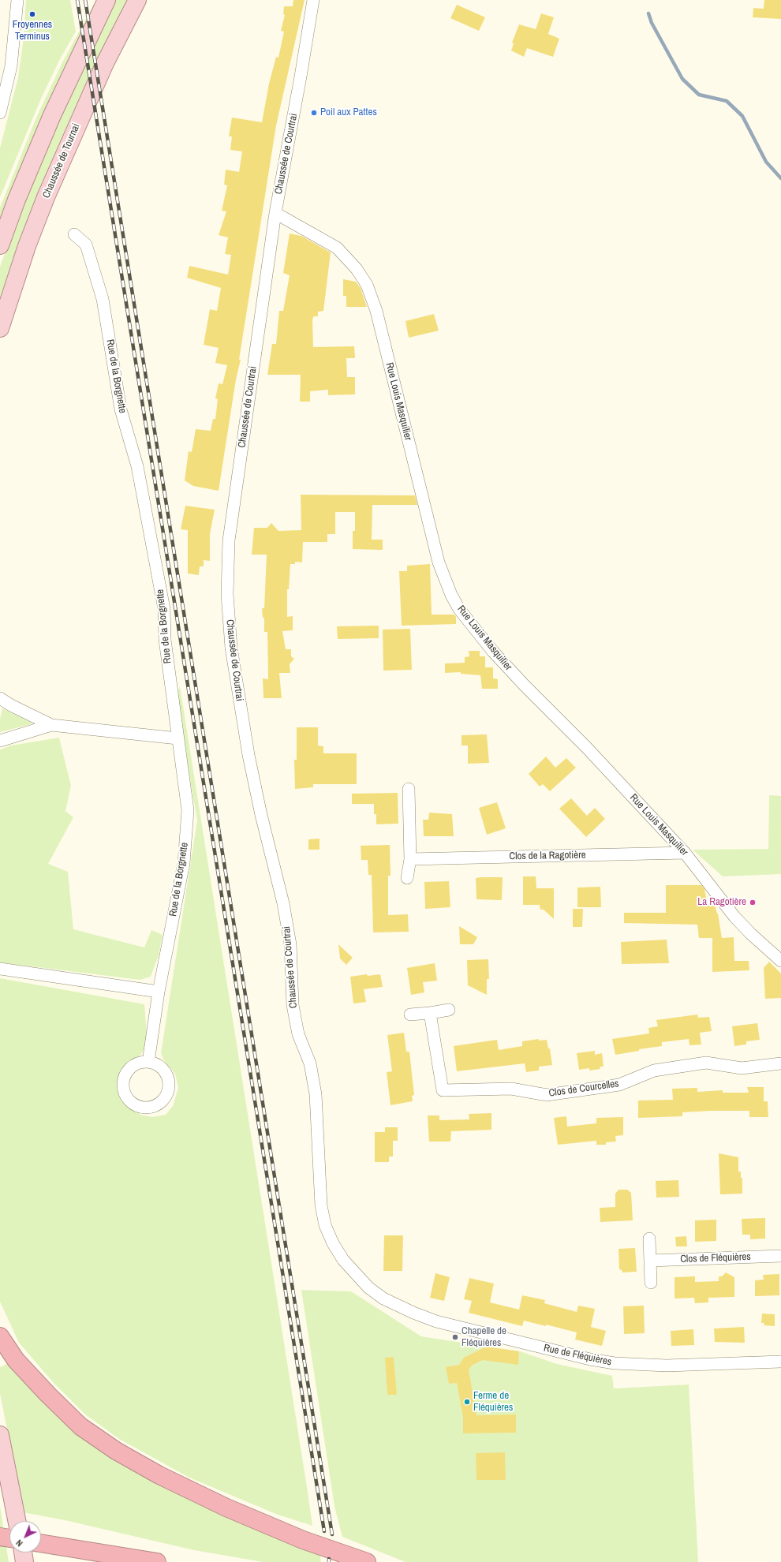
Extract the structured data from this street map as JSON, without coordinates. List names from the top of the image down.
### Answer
{
  "streets": {
    "main road": ["Chaussée de Tournai"],
    "street": [
      "Chaussée de Courtrai",
      "Rue de la Borgnette",
      "Rue Louis Masquilier",
      "Clos de la Ragotière",
      "Clos de Courcelles",
      "Clos de Fléquières",
      "Rue de Fléquières"
    ]
  },
  "crossings": [
    ["Chaussée de Courtrai", "Rue Louis Masquilier"],
    ["Chaussée de Courtrai", "Rue de Fléquières"],
    ["Rue Louis Masquilier", "Clos de la Ragotière"]
  ],
  "places": [
    "Froyennes Terminus",
    "Poil aux Pattes",
    "La Ragotière",
    "Chapelle de Fléquières",
    "Ferme de Fléquières"
  ],
  "north": "bottom left"
}
